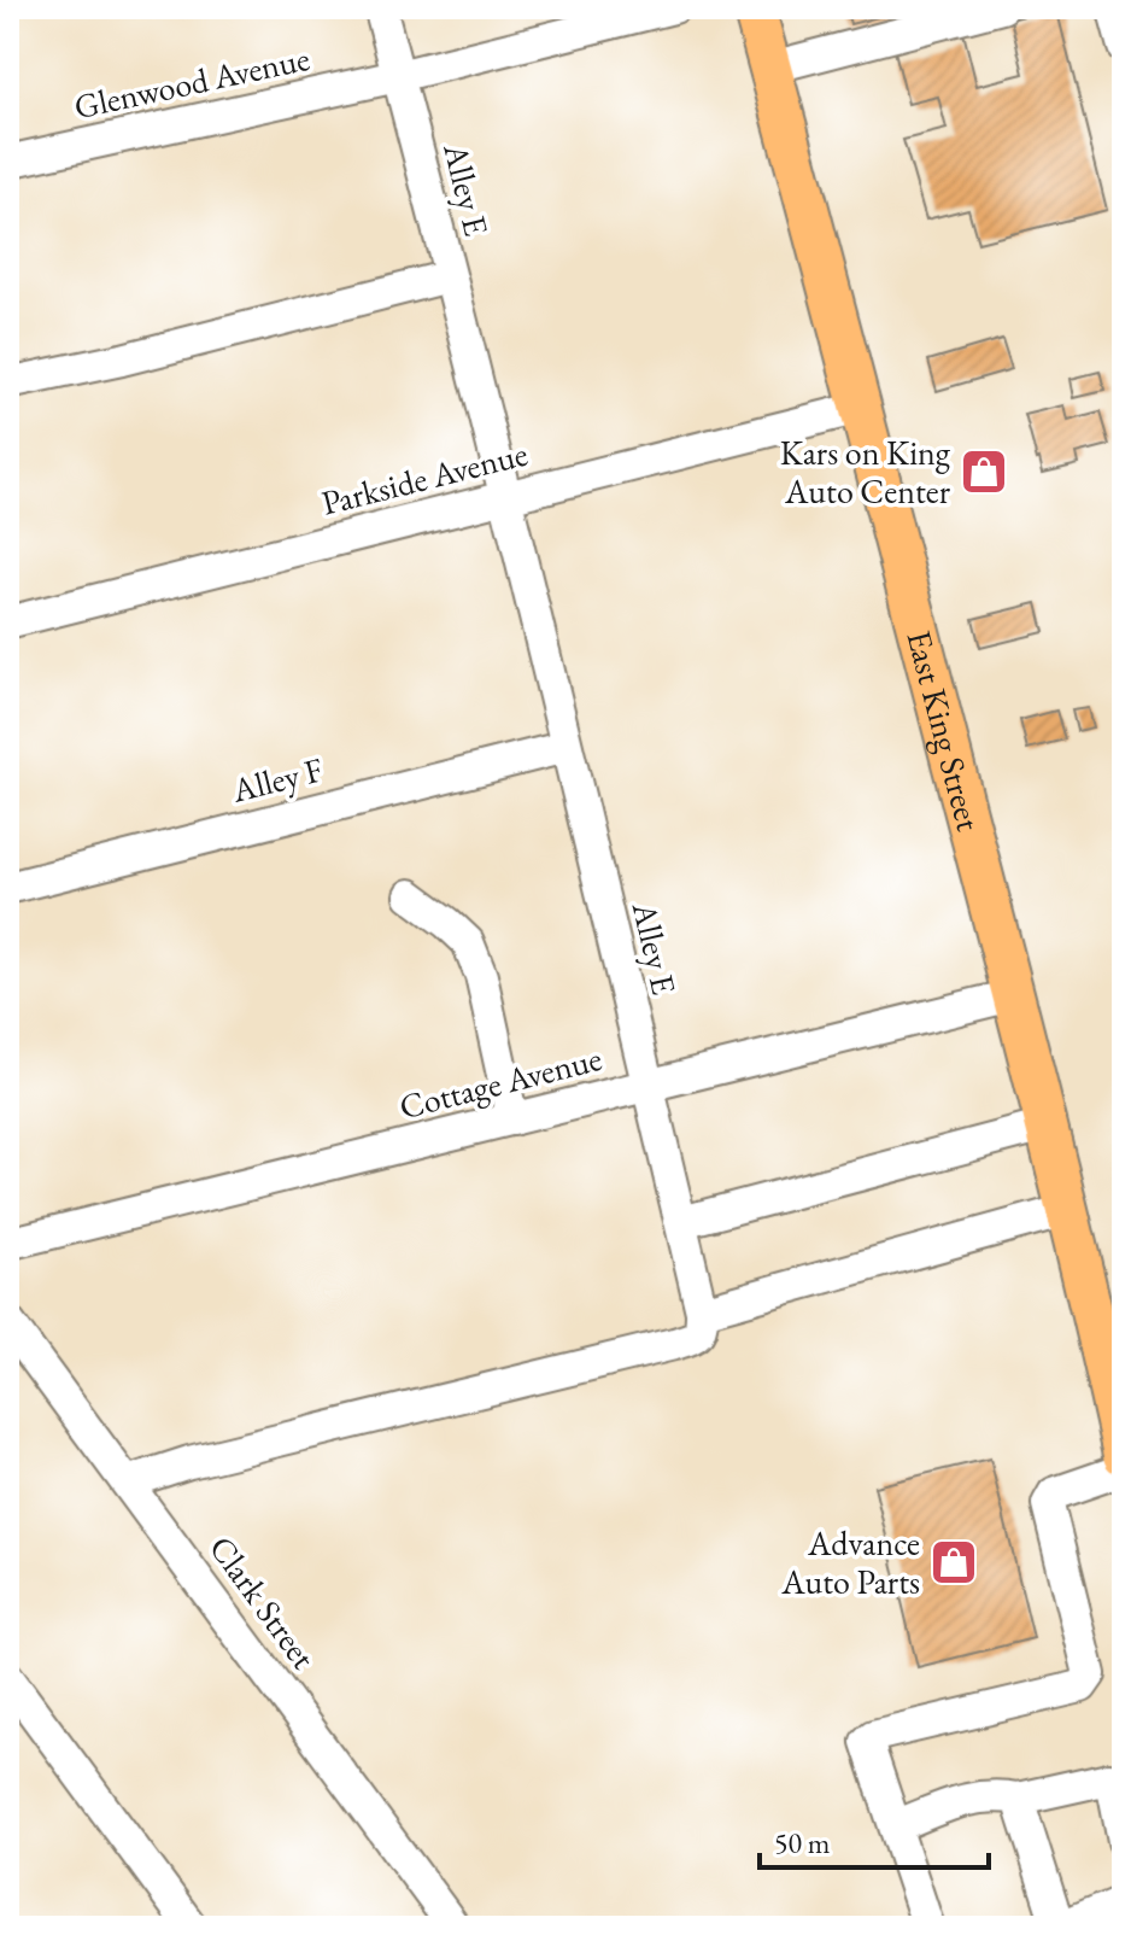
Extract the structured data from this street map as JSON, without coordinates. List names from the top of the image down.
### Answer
{
  "streets": {
    "main road": ["East King Street"],
    "street": [
      "Glenwood Avenue",
      "Alley E",
      "Parkside Avenue",
      "Alley F",
      "Cottage Avenue",
      "Clark Street"
    ]
  },
  "crossings": [
    ["Glenwood Avenue", "Alley E"],
    ["Alley E", "Parkside Avenue"],
    ["Alley E", "Alley F"],
    ["Alley E", "Cottage Avenue"],
    ["Parkside Avenue", "East King Street"],
    ["East King Street", "Cottage Avenue"]
  ],
  "places": {
    "shop": ["Kars on King Auto Center", "Advance Auto Parts"]
  },
  "scale_bar": "50 m"
}
